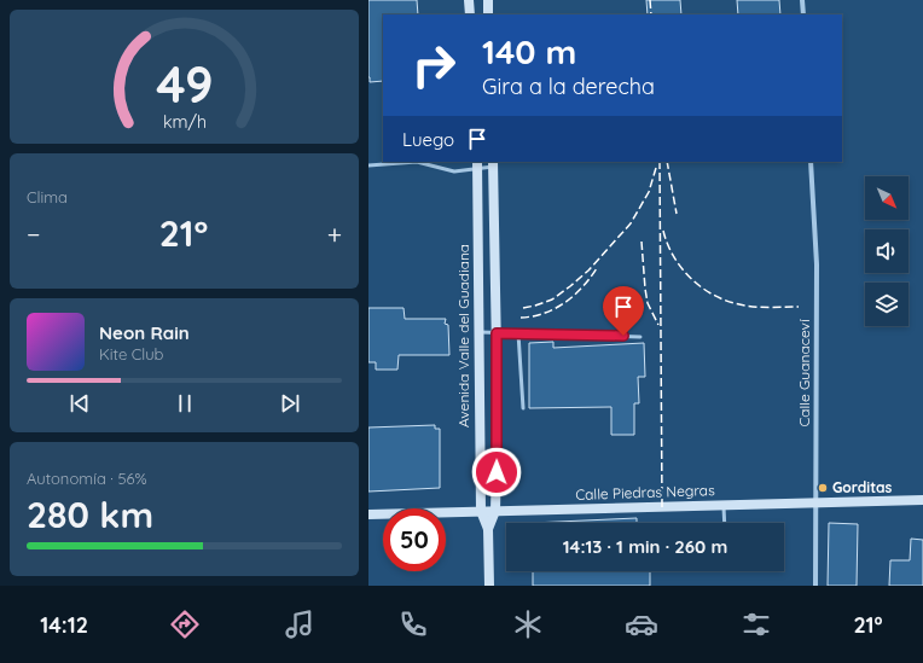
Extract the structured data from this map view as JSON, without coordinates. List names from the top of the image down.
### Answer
{
  "streets": {
    "main road": ["Avenida Valle del Guadiana", "Calle Piedras Negras"],
    "street": ["Calle Guanaceví"]
  },
  "crossings": [
    ["Avenida Valle del Guadiana", "Calle Piedras Negras"],
    ["Calle Guanaceví", "Calle Piedras Negras"]
  ],
  "places": ["Gorditas"],
  "north": "bottom right",
  "page": {
    "turn": ["140 m", "Gira a la derecha"],
    "then": "Luego",
    "tile": [
      "Clima",
      ["Autonomía · 56%", "280 km"]
    ],
    "heat": ["−", "21°", "+"],
    "song": ["Neon Rain", "Kite Club"],
    "limit": "50",
    "trip": "14:13 · 1 min · 260 m",
    "tabs": ["14:12", "21°"],
    "gauge": ["49", "km/h"]
  }
}
